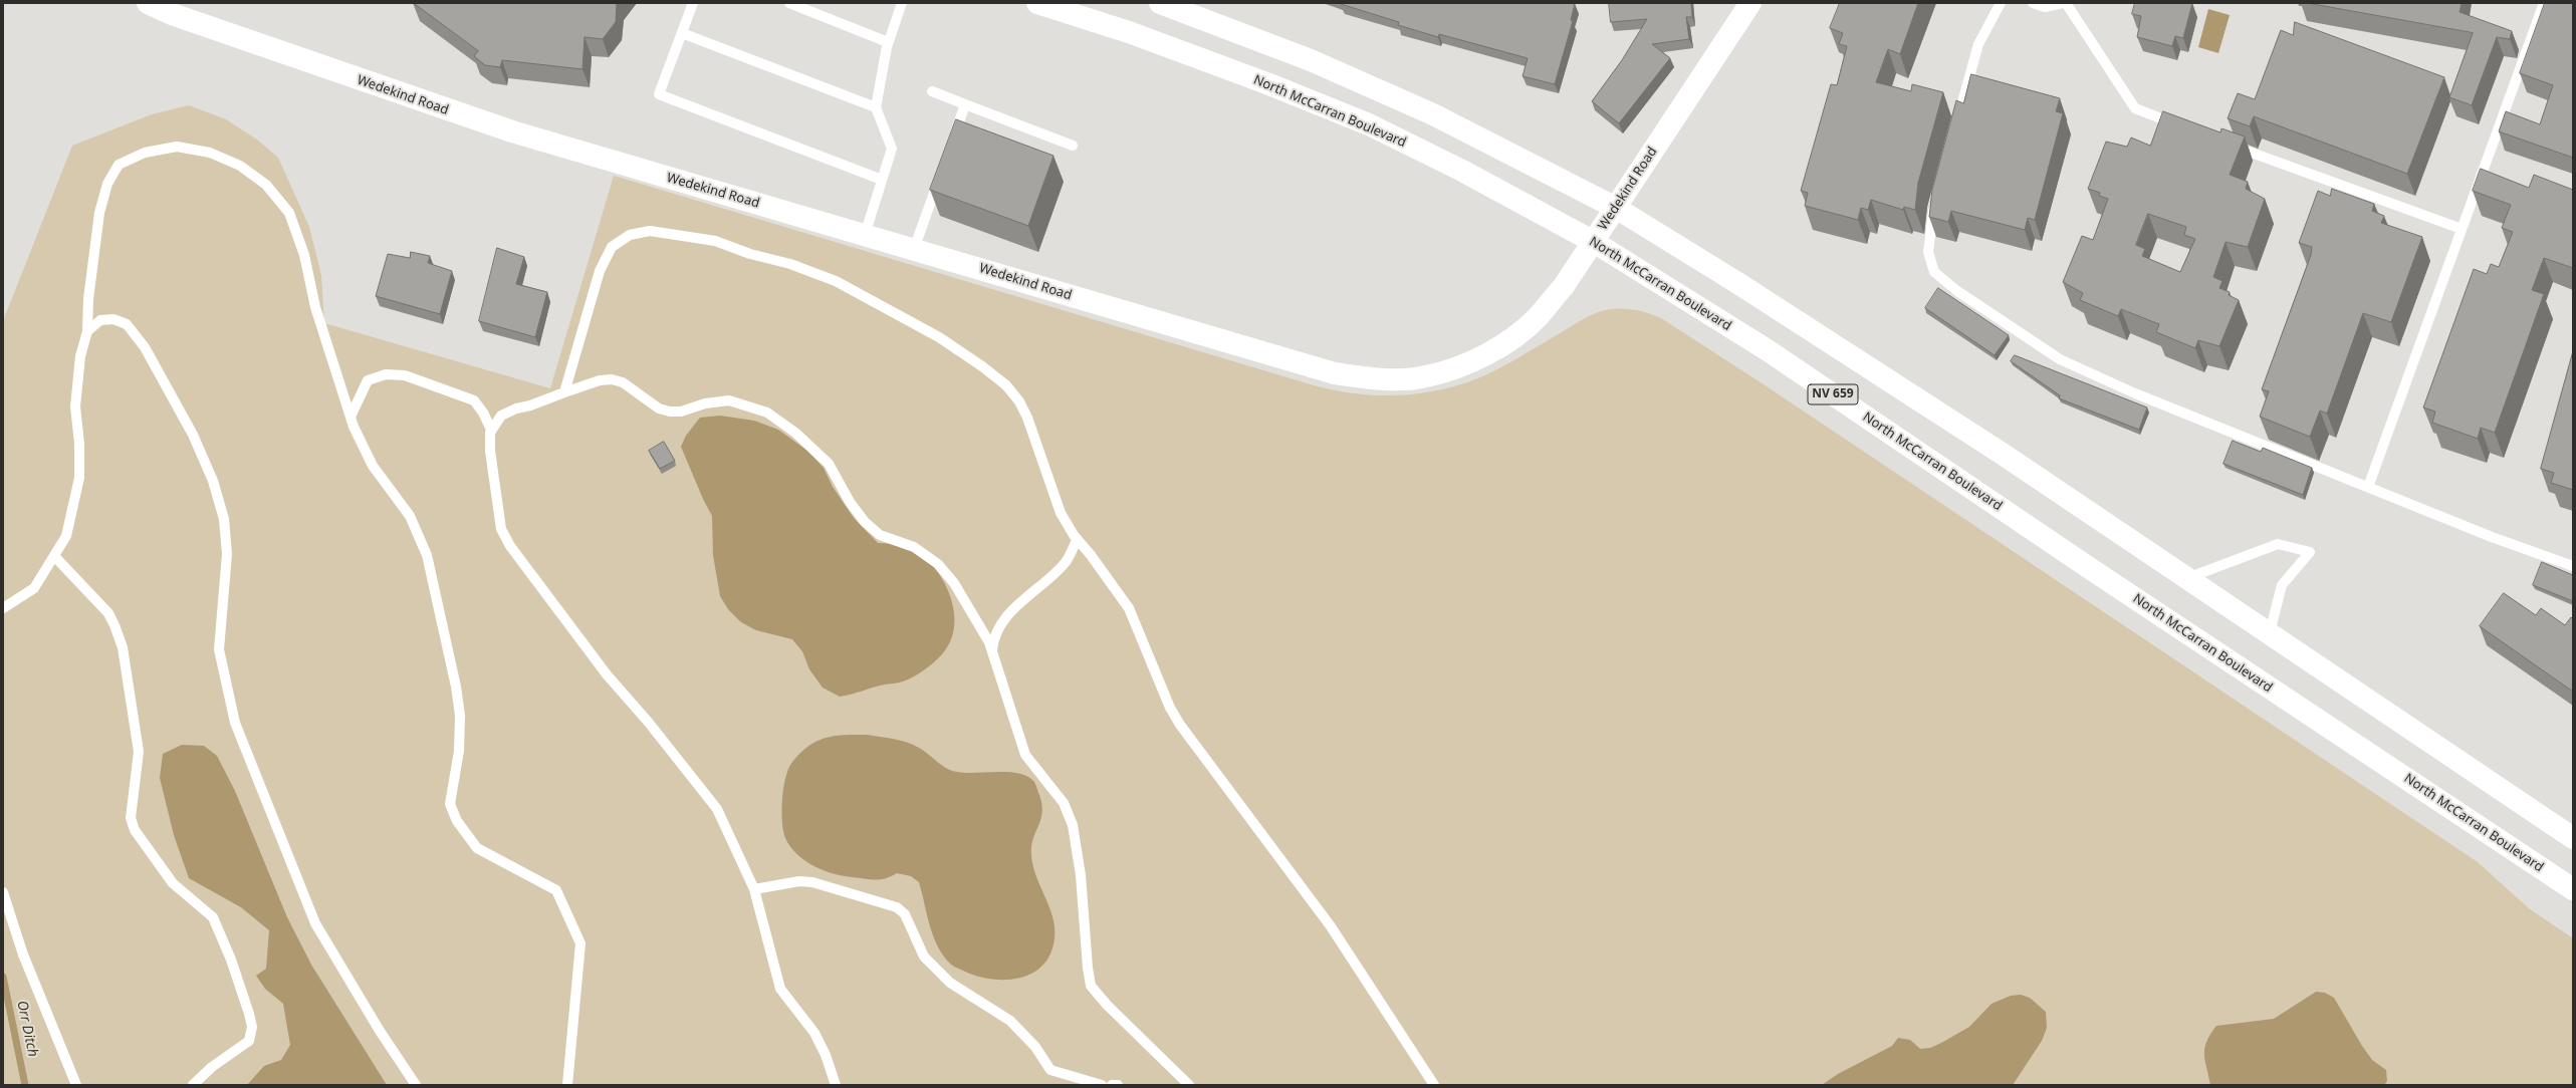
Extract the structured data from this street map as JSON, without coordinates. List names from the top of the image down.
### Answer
{
  "streets": {
    "main road": ["Wedekind Road", "North McCarran Boulevard", "NV 659"]
  },
  "crossings": [
    ["Wedekind Road", "North McCarran Boulevard"]
  ],
  "water": ["Orr Ditch"]
}
